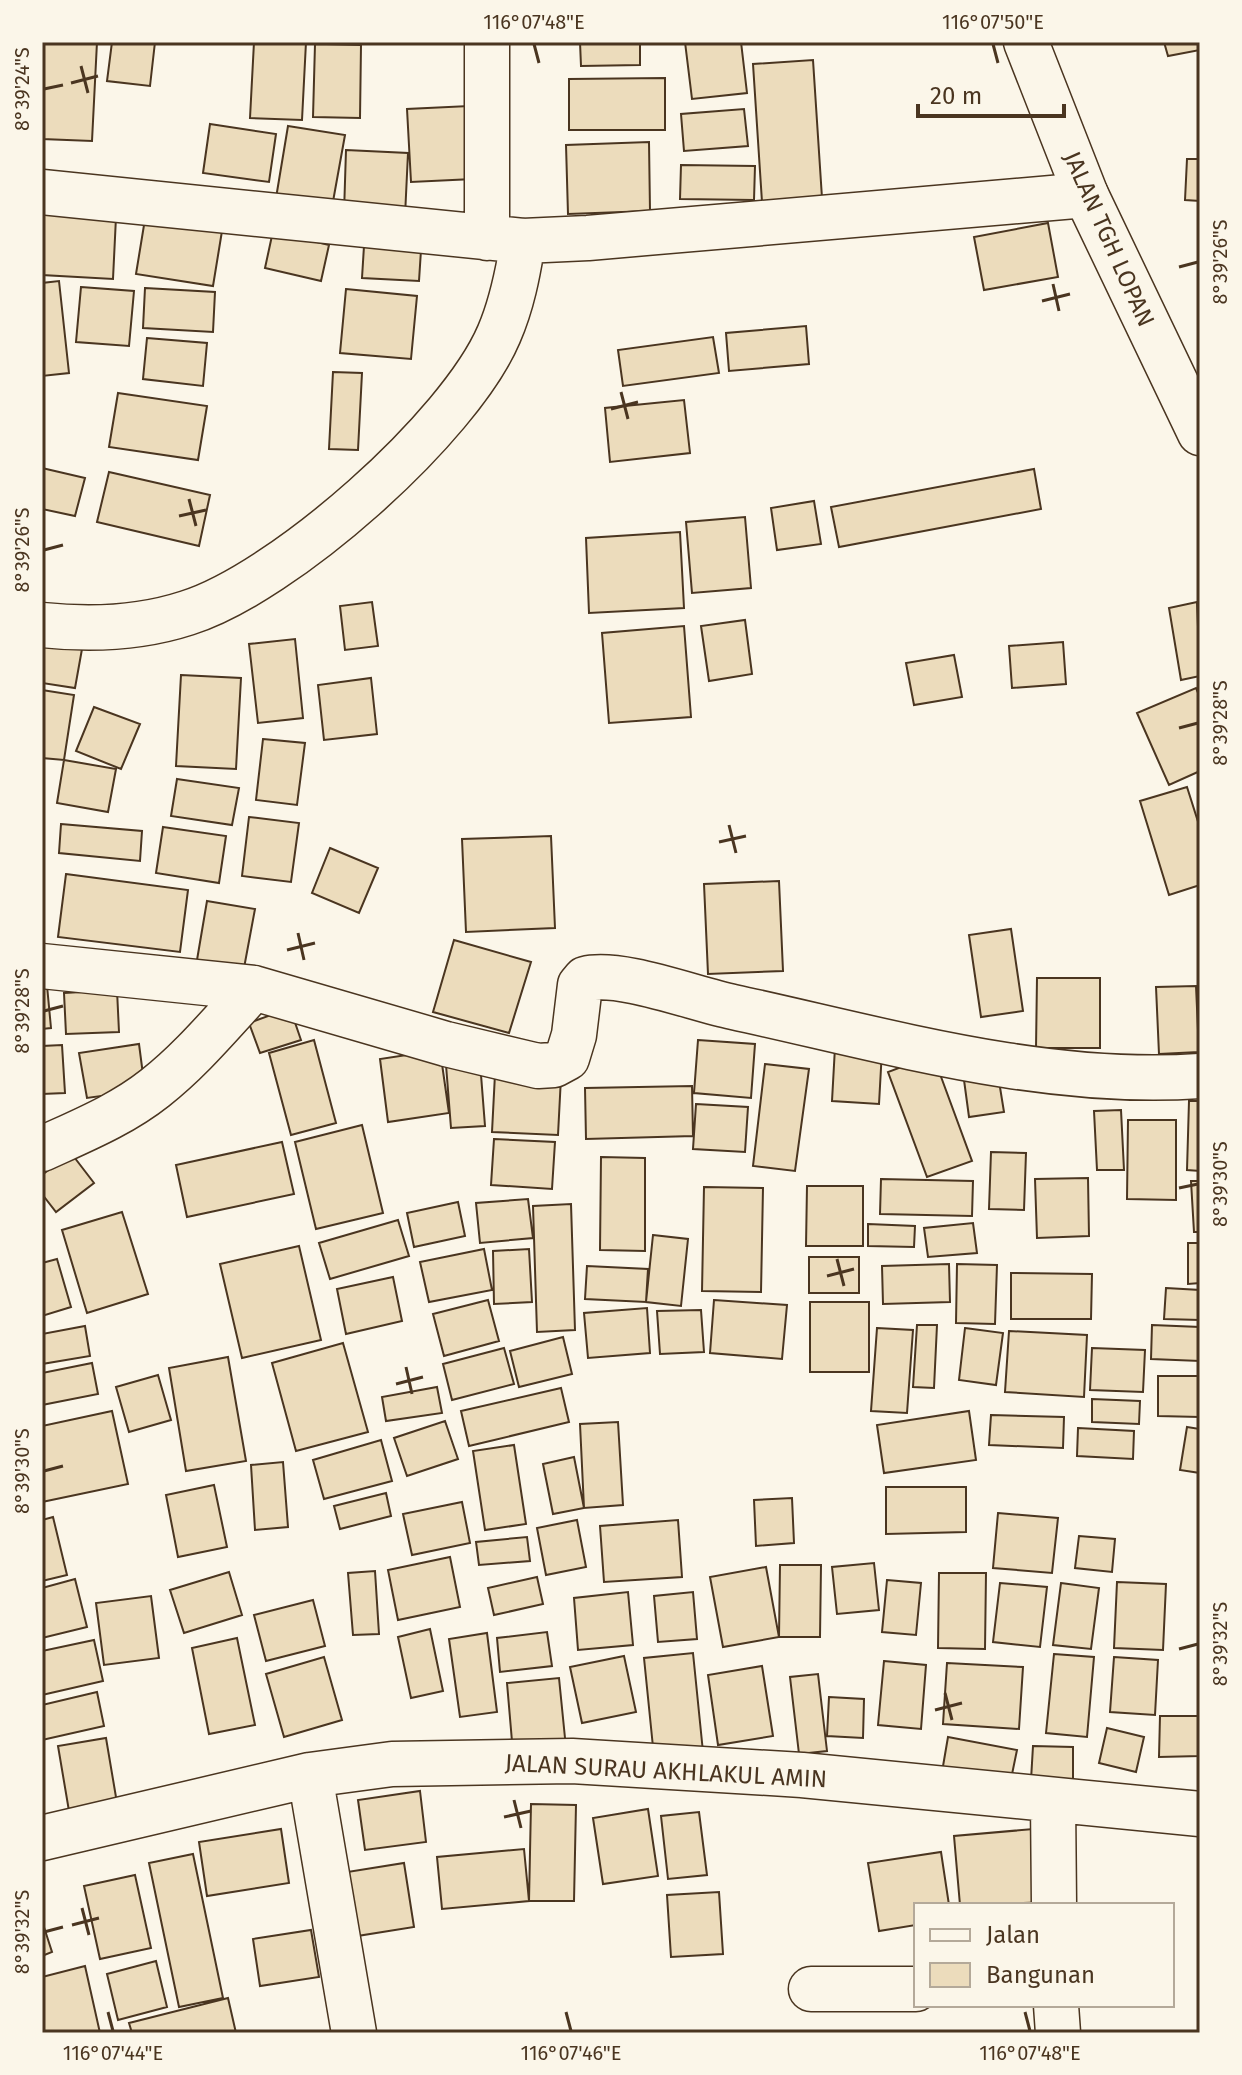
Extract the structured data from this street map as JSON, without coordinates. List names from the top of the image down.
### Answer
{
  "streets": {
    "main road": ["JALAN TGH LOPAN", "JALAN SURAU AKHLAKUL AMIN"]
  },
  "legend": ["Jalan", "Bangunan"],
  "scale_bar": "20 m",
  "coordinates": [
    "116°07'48\"E",
    "116°07'50\"E",
    "8°39'24\"S",
    "8°39'26\"S",
    "8°39'28\"S",
    "8°39'30\"S",
    "8°39'32\"S",
    "116°07'44\"E",
    "116°07'46\"E"
  ]
}
